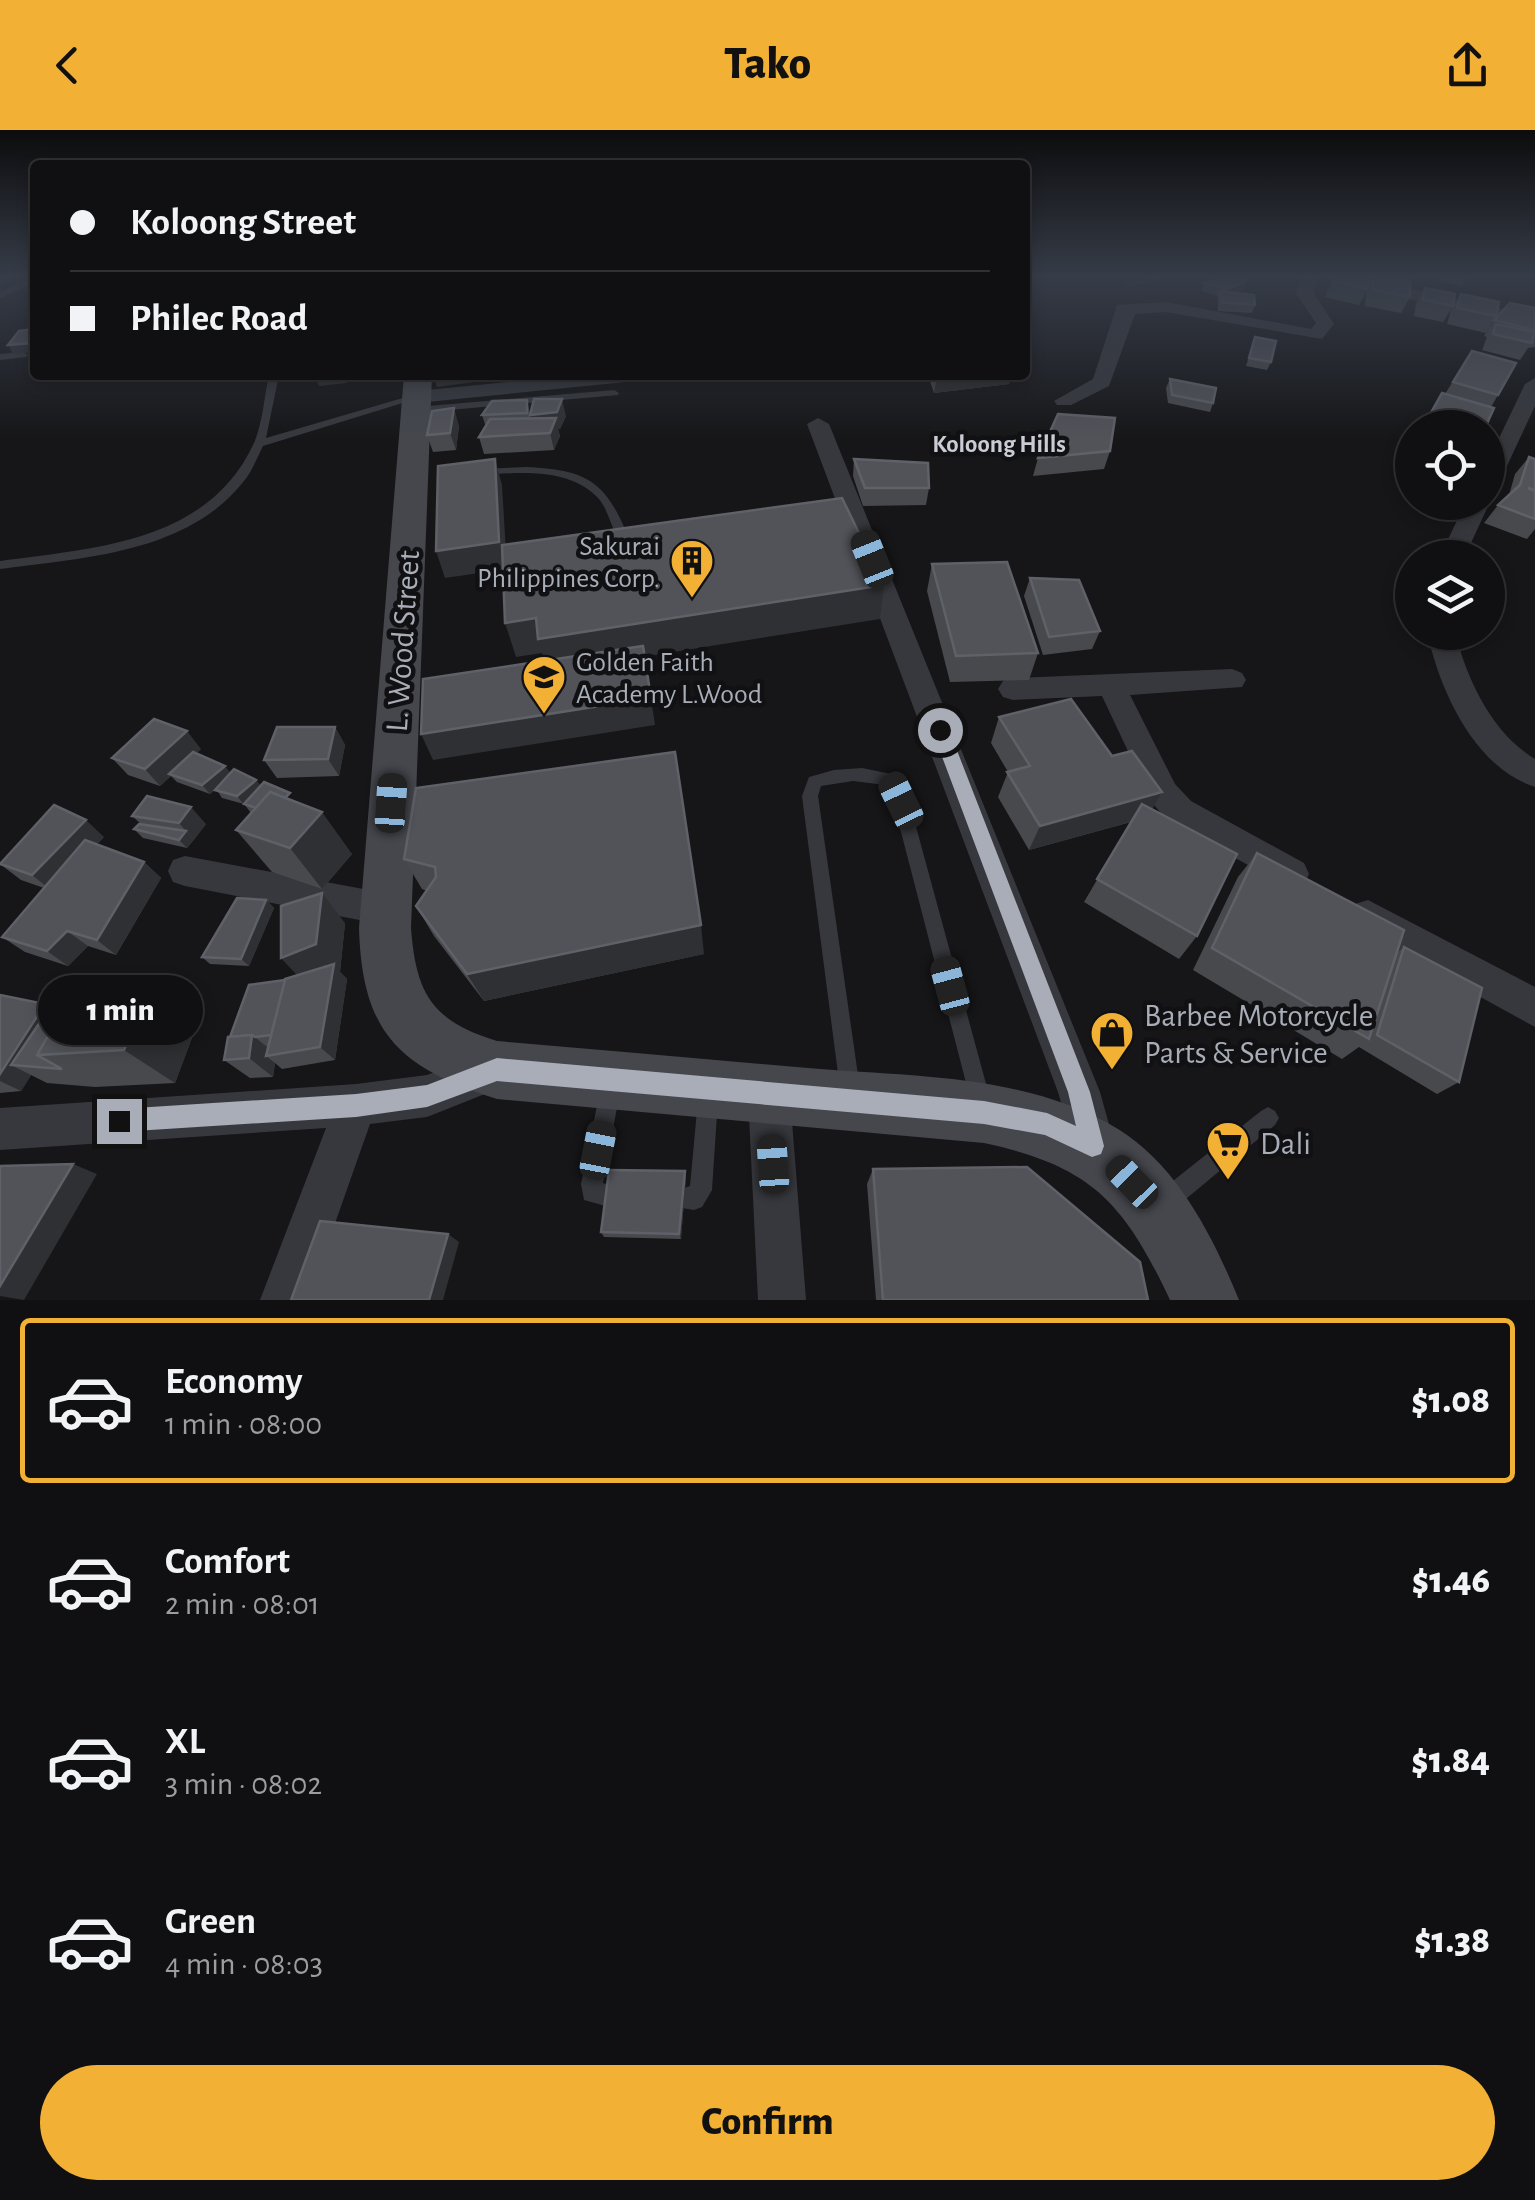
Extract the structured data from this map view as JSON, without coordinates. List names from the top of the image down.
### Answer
{
  "streets": {
    "main road": ["L. Wood Street"]
  },
  "districts": ["Koloong Hills"],
  "places": {
    "building": ["Sakurai Philippines Corp."],
    "school or university": ["Golden Faith Academy L.Wood"],
    "shop": ["Barbee Motorcycle Parts & Service"],
    "supermarket": ["Dali"]
  },
  "page": {
    "header": "Tako",
    "banner": ["Koloong Street", "Philec Road"],
    "bubble": "1 min",
    "list": [
      {
        "name": "Economy",
        "note": "1 min · 08:00",
        "value": "$1.08"
      },
      {
        "name": "Comfort",
        "note": "2 min · 08:01",
        "value": "$1.46"
      },
      {
        "name": "XL",
        "note": "3 min · 08:02",
        "value": "$1.84"
      },
      {
        "name": "Green",
        "note": "4 min · 08:03",
        "value": "$1.38"
      }
    ],
    "buttons": "Confirm"
  }
}
